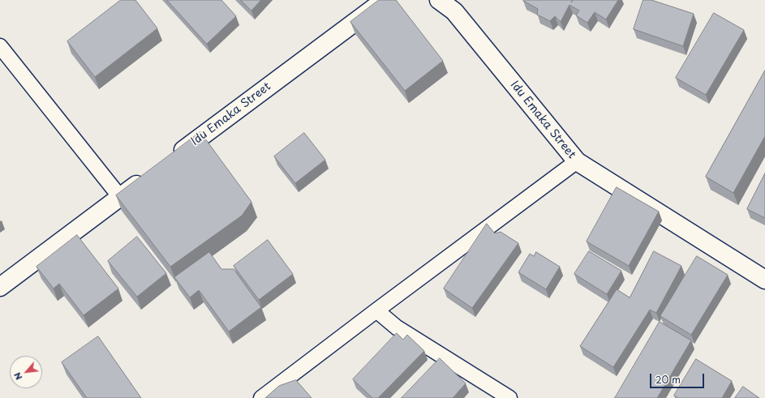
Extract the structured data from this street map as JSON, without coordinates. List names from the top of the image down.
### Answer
{
  "streets": {
    "street": ["Idu Emaka Street"]
  },
  "scale_bar": "20 m",
  "north": "bottom left"
}
